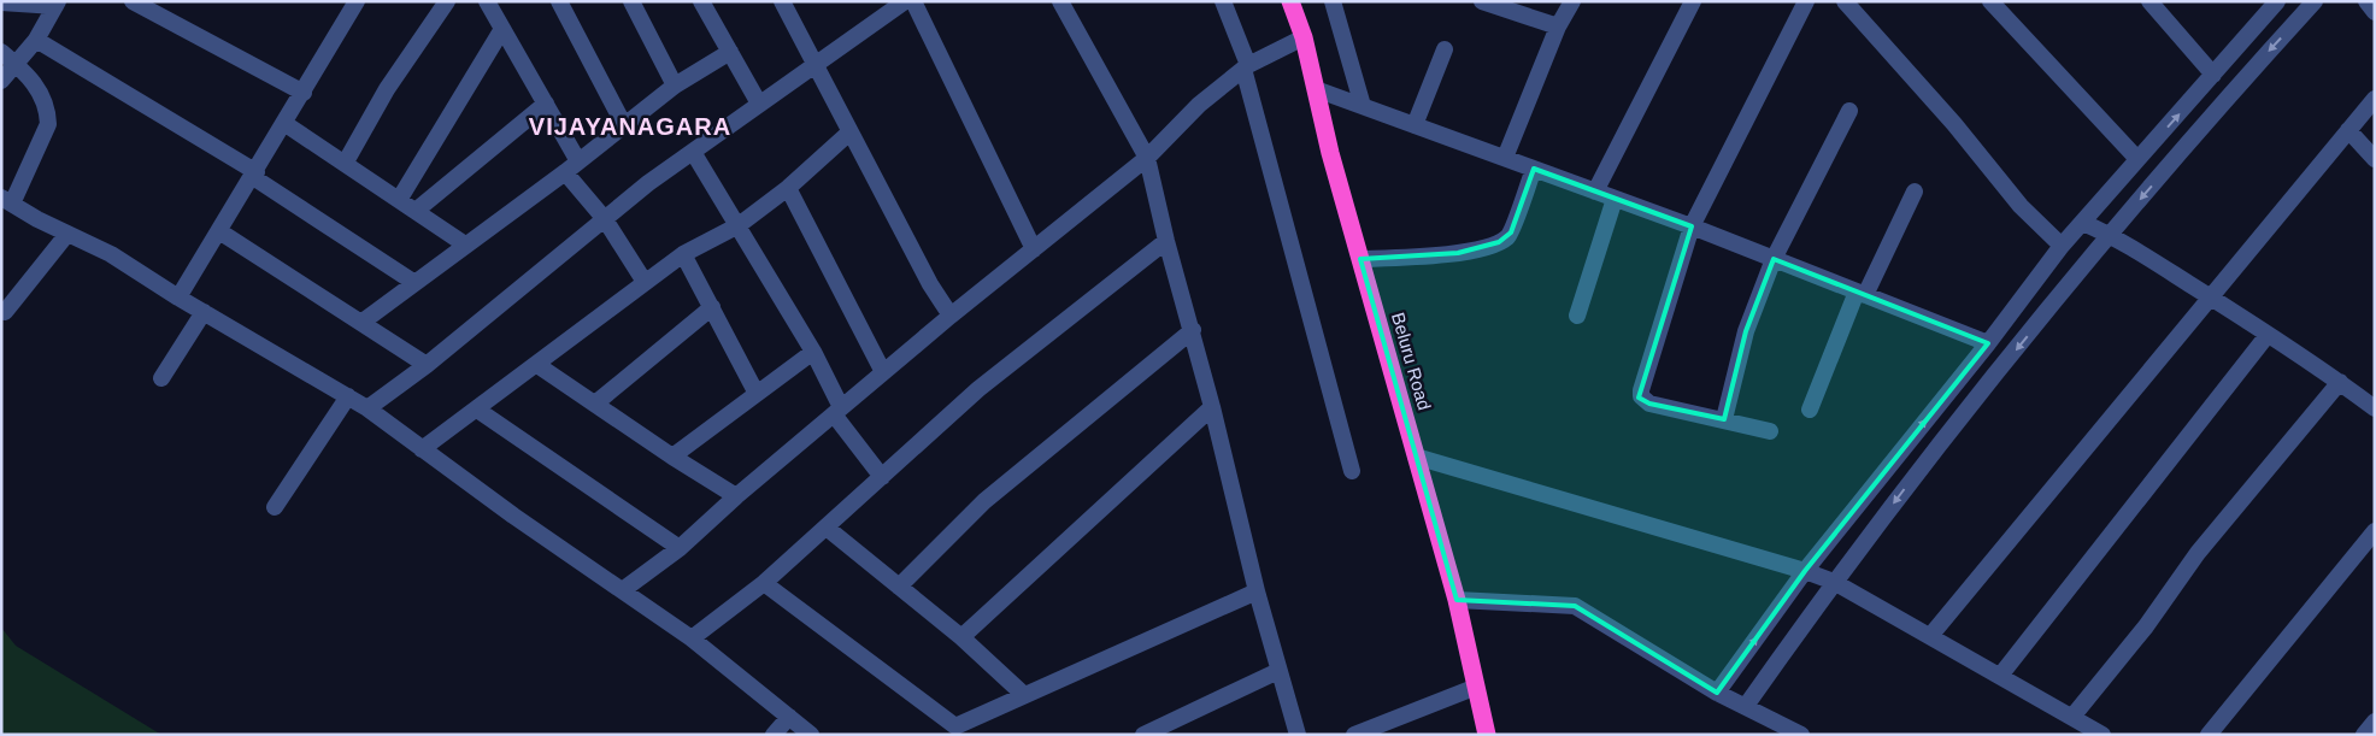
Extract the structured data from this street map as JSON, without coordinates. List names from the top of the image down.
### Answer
{
  "streets": {
    "highway": ["Beluru Road"]
  },
  "districts": ["VIJAYANAGARA"]
}
